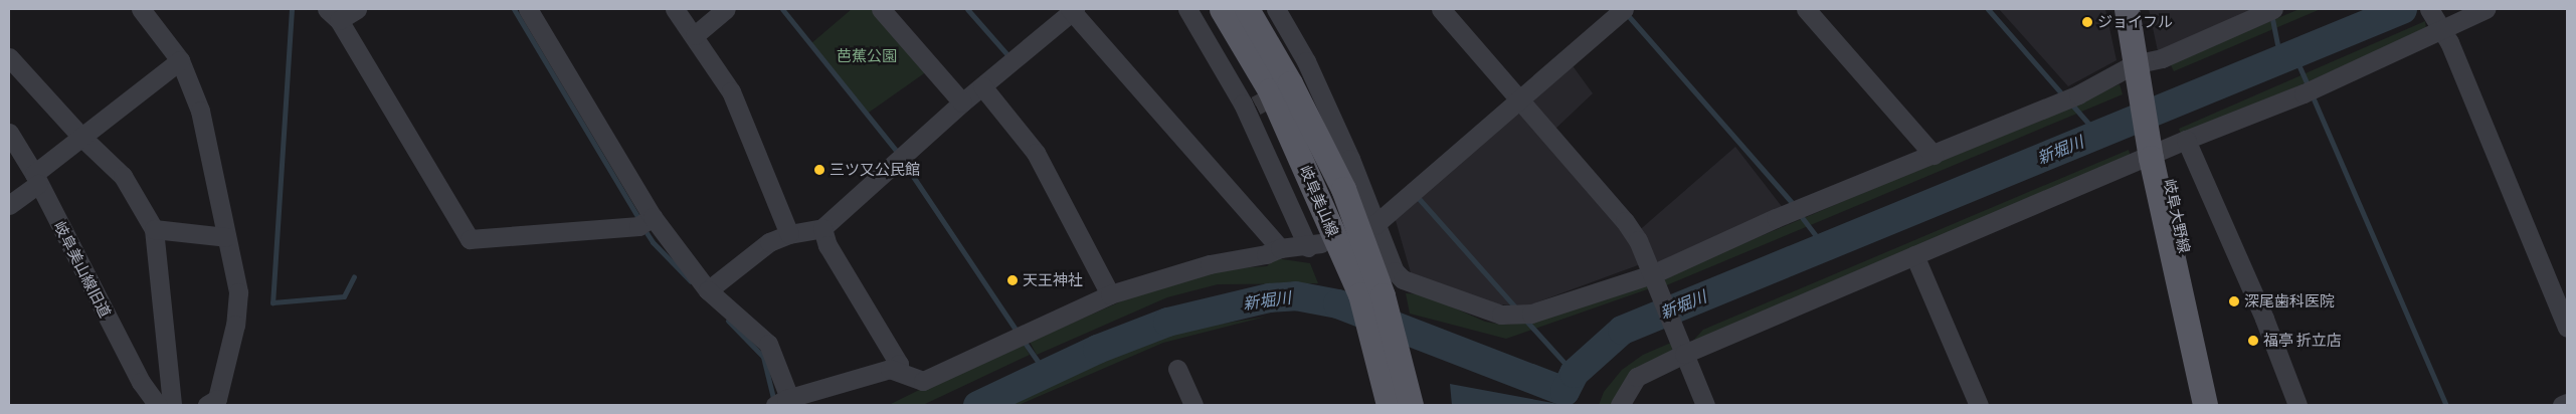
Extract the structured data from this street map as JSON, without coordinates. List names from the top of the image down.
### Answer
{
  "streets": {
    "main road": ["岐阜美山線", "岐阜大野線"],
    "street": ["岐阜美山線旧道"]
  },
  "water": ["新堀川"],
  "parks": ["芭蕉公園"],
  "places": [
    "ジョイフル",
    "三ツ又公民館",
    "天王神社",
    "深尾歯科医院",
    "福亭 折立店"
  ]
}
